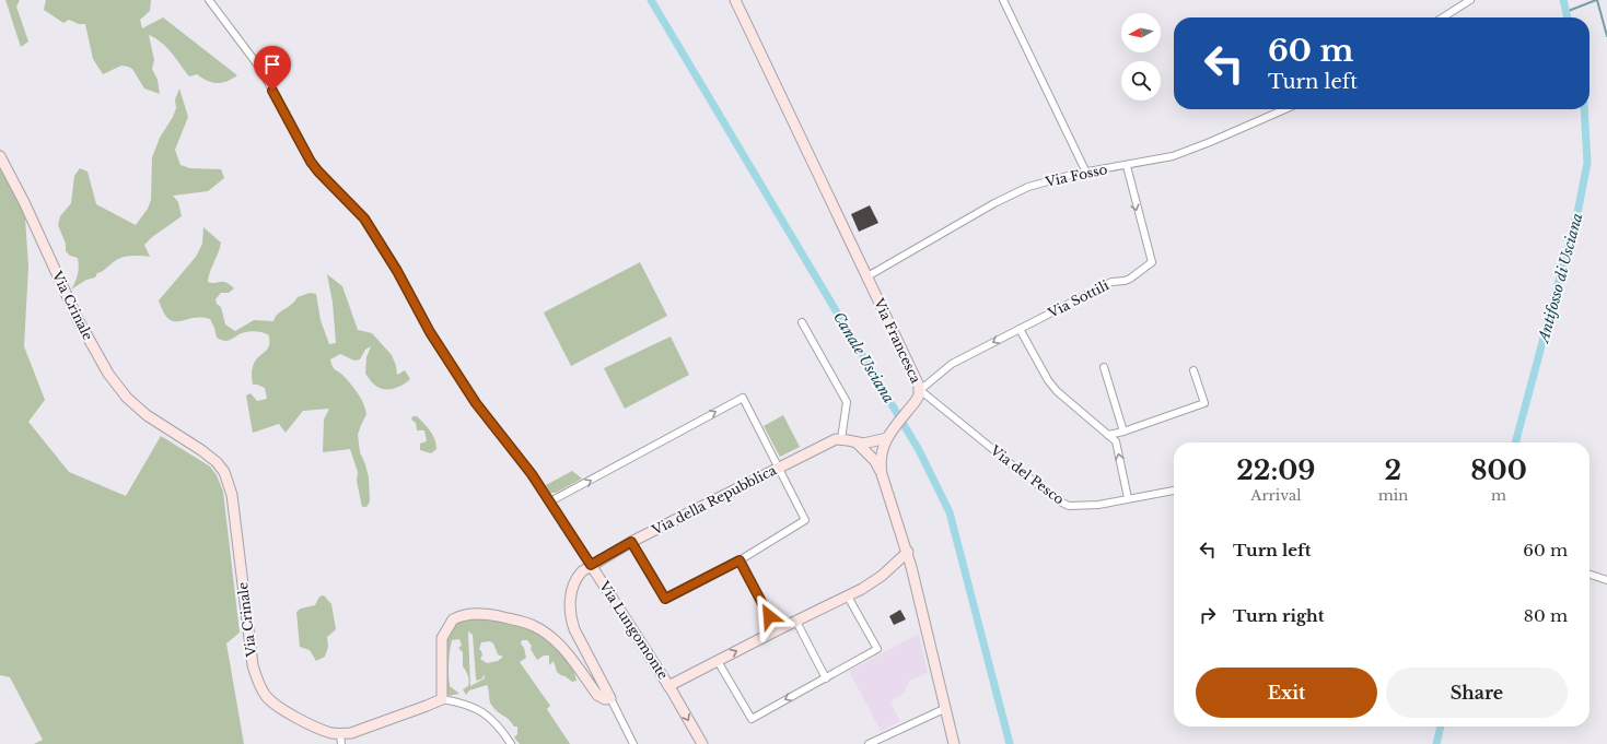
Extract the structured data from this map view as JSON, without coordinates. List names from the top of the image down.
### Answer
{
  "streets": {
    "street": [
      "Via Fosso",
      "Via Sottili",
      "Via Crinale",
      "Via Francesca",
      "Via del Pesco",
      "Via della Repubblica",
      "Via Lungomonte"
    ]
  },
  "crossings": [
    ["Via Fosso", "Via Sottili"],
    ["Via Fosso", "Via Francesca"],
    ["Via Sottili", "Via Francesca"],
    ["Via Sottili", "Via del Pesco"],
    ["Via Francesca", "Via del Pesco"],
    ["Via della Repubblica", "Via Lungomonte"]
  ],
  "one_way": ["Via Sottili"],
  "water": ["Antifosso di Usciana", "Canale Usciana"],
  "north": "left",
  "page": {
    "turn": ["60 m", "Turn left"],
    "eta": [
      "22:09",
      "Arrival",
      "2",
      "min",
      "800",
      "m"
    ],
    "list": [
      {
        "name": "Turn left",
        "value": "60 m"
      },
      {
        "name": "Turn right",
        "value": "80 m"
      }
    ],
    "buttons": ["Exit", "Share"]
  }
}
